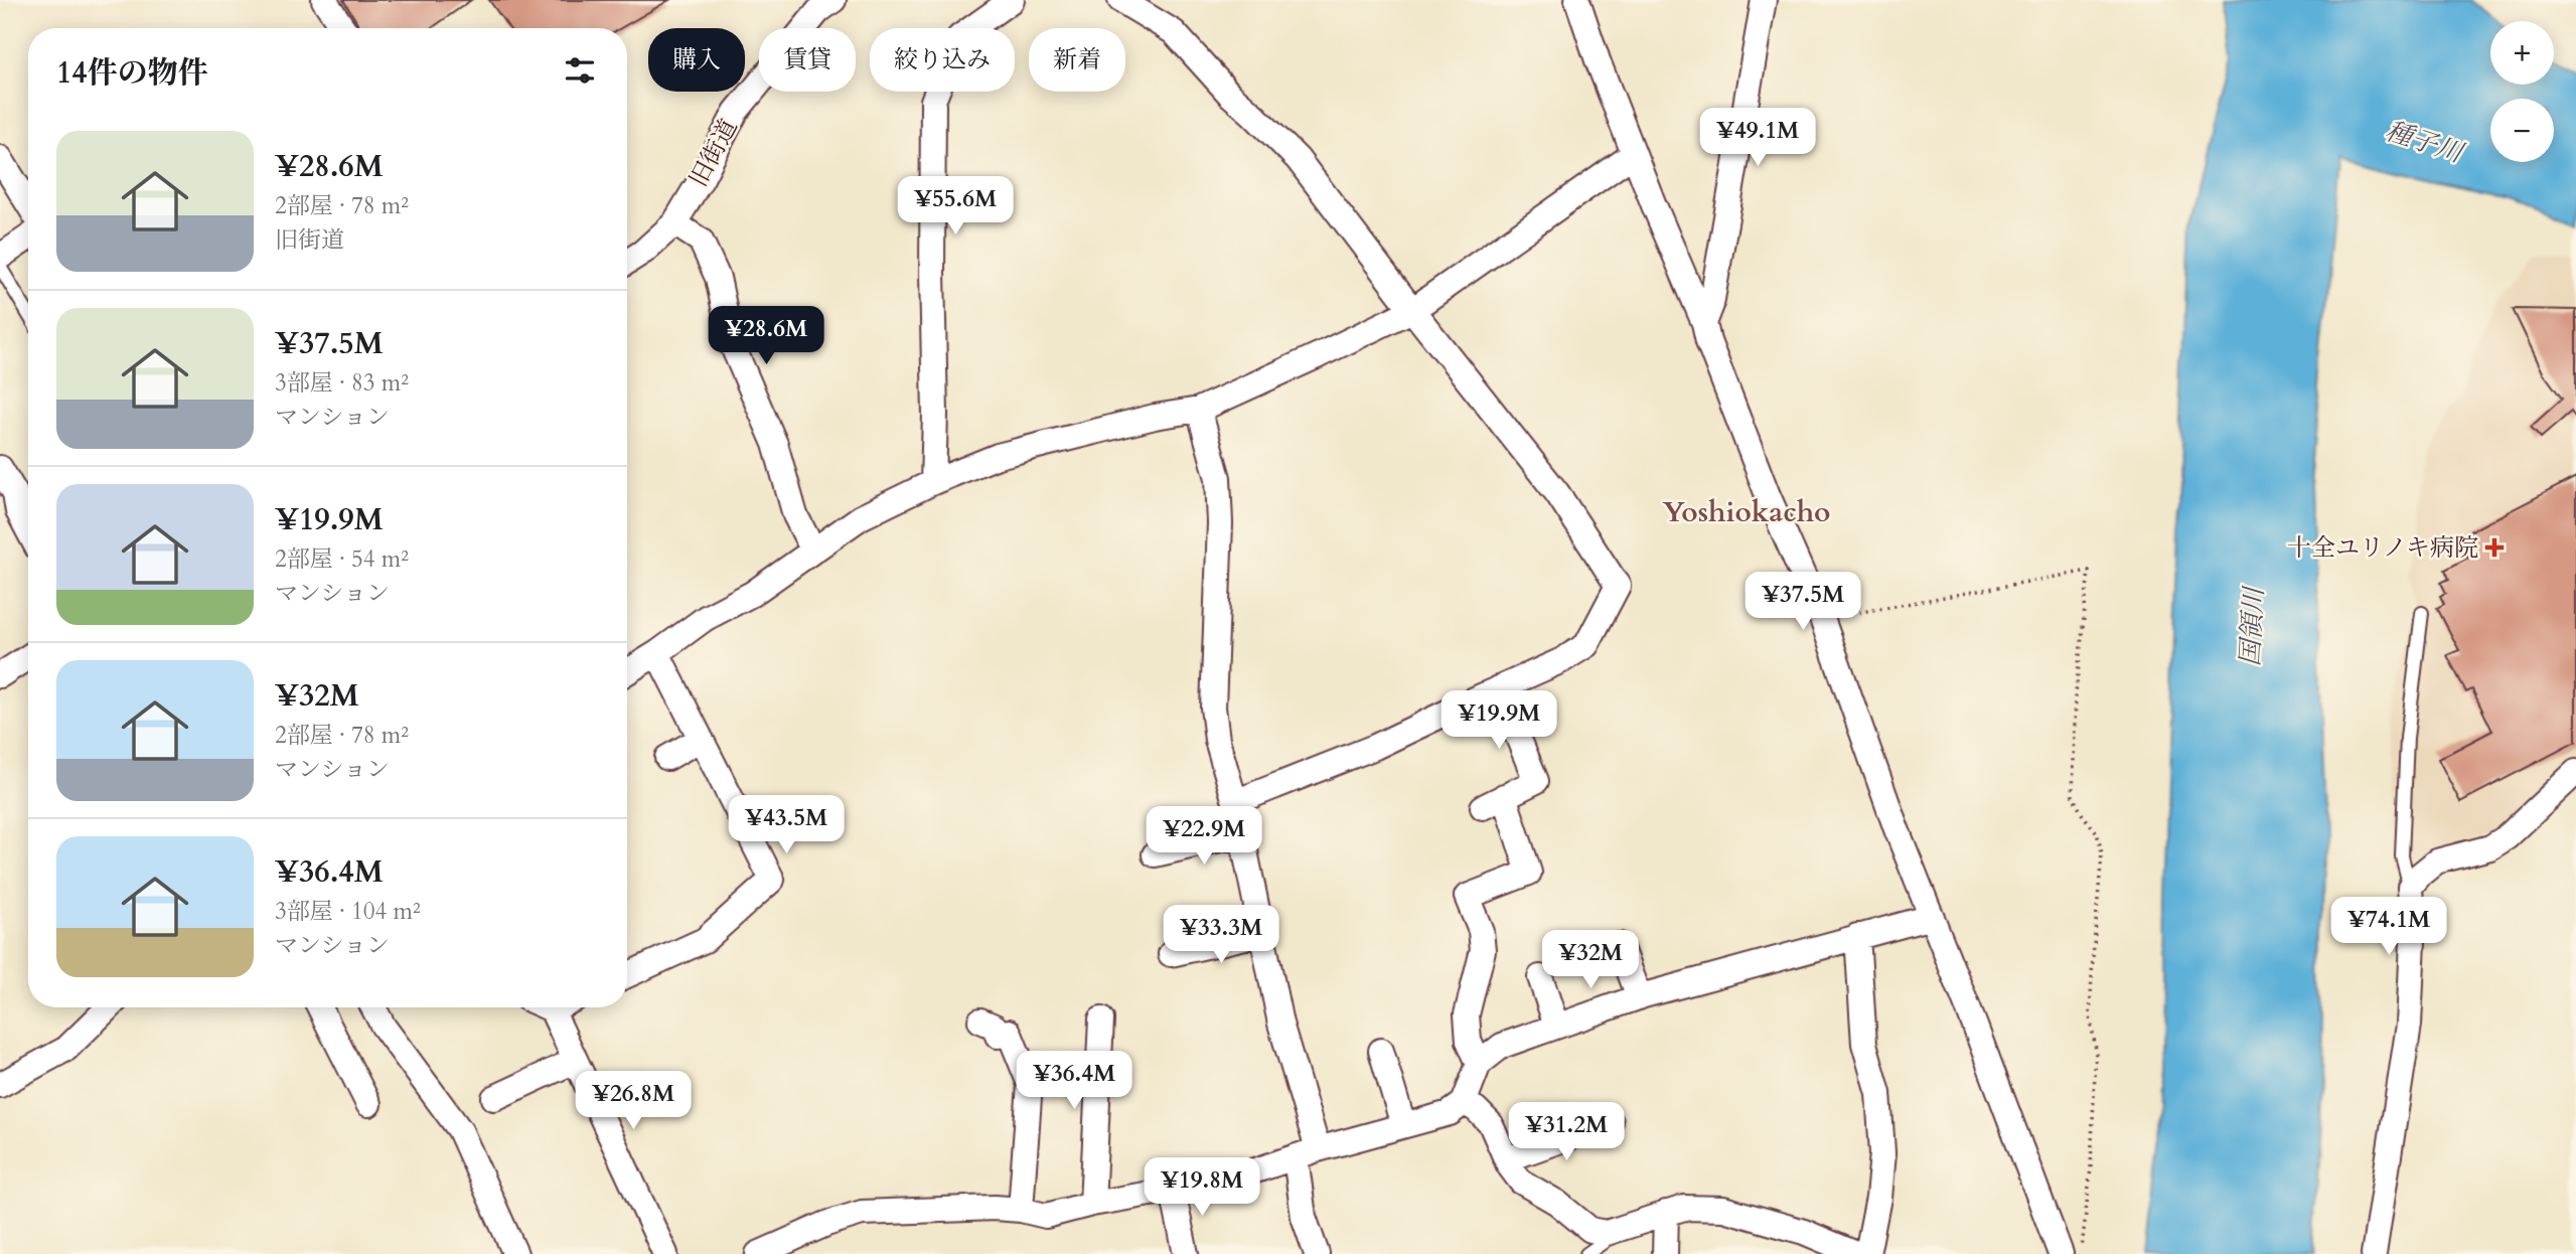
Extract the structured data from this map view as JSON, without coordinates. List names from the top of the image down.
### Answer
{
  "streets": {
    "street": ["旧街道"]
  },
  "districts": ["Yoshiokacho"],
  "water": ["種子川", "国領川"],
  "places": {
    "health": ["十全ユリノキ病院"]
  },
  "page": {
    "map_buttons": ["+", "−"],
    "chip": [
      "購入",
      "賃貸",
      "絞り込み",
      "新着"
    ],
    "heading": "14件の物件",
    "price": [
      "¥49.1M",
      "¥55.6M",
      "¥28.6M",
      "¥37.5M",
      "¥19.9M",
      "¥43.5M",
      "¥22.9M",
      "¥74.1M",
      "¥33.3M",
      "¥32M",
      "¥36.4M",
      "¥26.8M",
      "¥31.2M",
      "¥19.8M"
    ],
    "list": [
      {
        "name": "¥28.6M",
        "note": "2部屋 · 78 m² · 旧街道"
      },
      {
        "name": "¥37.5M",
        "note": "3部屋 · 83 m² · マンション"
      },
      {
        "name": "¥19.9M",
        "note": "2部屋 · 54 m² · マンション"
      },
      {
        "name": "¥32M",
        "note": "2部屋 · 78 m² · マンション"
      },
      {
        "name": "¥36.4M",
        "note": "3部屋 · 104 m² · マンション"
      }
    ]
  }
}
